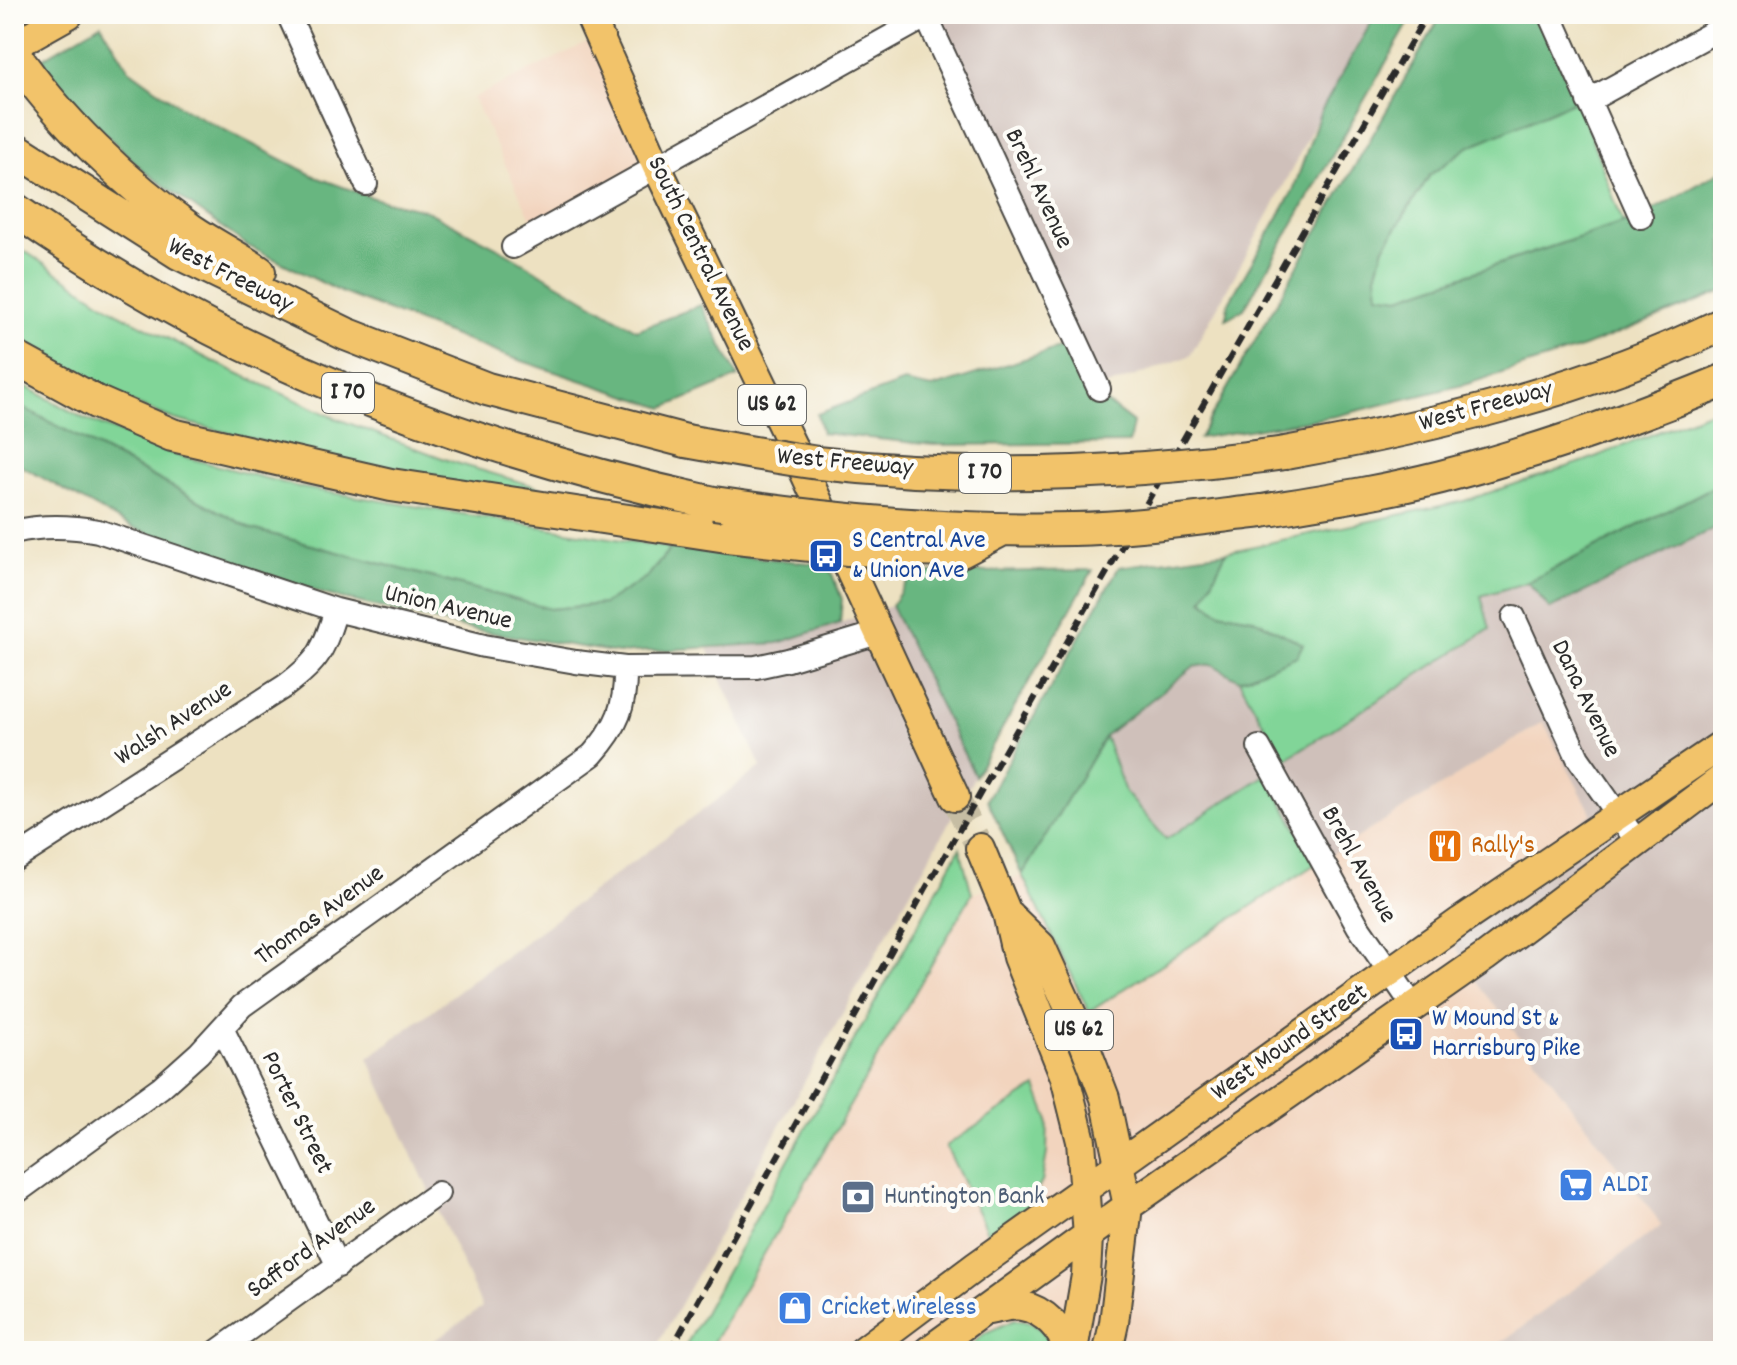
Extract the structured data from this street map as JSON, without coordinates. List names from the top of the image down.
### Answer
{
  "streets": {
    "highway": ["West Freeway", "I 70"],
    "main road": ["South Central Avenue", "US 62", "West Mound Street"],
    "street": [
      "Brehl Avenue",
      "Union Avenue",
      "Dana Avenue",
      "Walsh Avenue",
      "Thomas Avenue",
      "Porter Street",
      "Safford Avenue"
    ]
  },
  "crossings": [
    ["Brehl Avenue", "West Mound Street"],
    ["South Central Avenue", "Union Avenue"],
    ["US 62", "West Mound Street"],
    ["Union Avenue", "Walsh Avenue"],
    ["Union Avenue", "Thomas Avenue"],
    ["Dana Avenue", "West Mound Street"],
    ["Thomas Avenue", "Porter Street"],
    ["Porter Street", "Safford Avenue"]
  ],
  "places": {
    "bus stop": ["S Central Ave & Union Ave", "W Mound St & Harrisburg Pike"],
    "restaurant": ["Rally's"],
    "supermarket": ["ALDI"],
    "bank": ["Huntington Bank"],
    "shop": ["Cricket Wireless"]
  }
}
